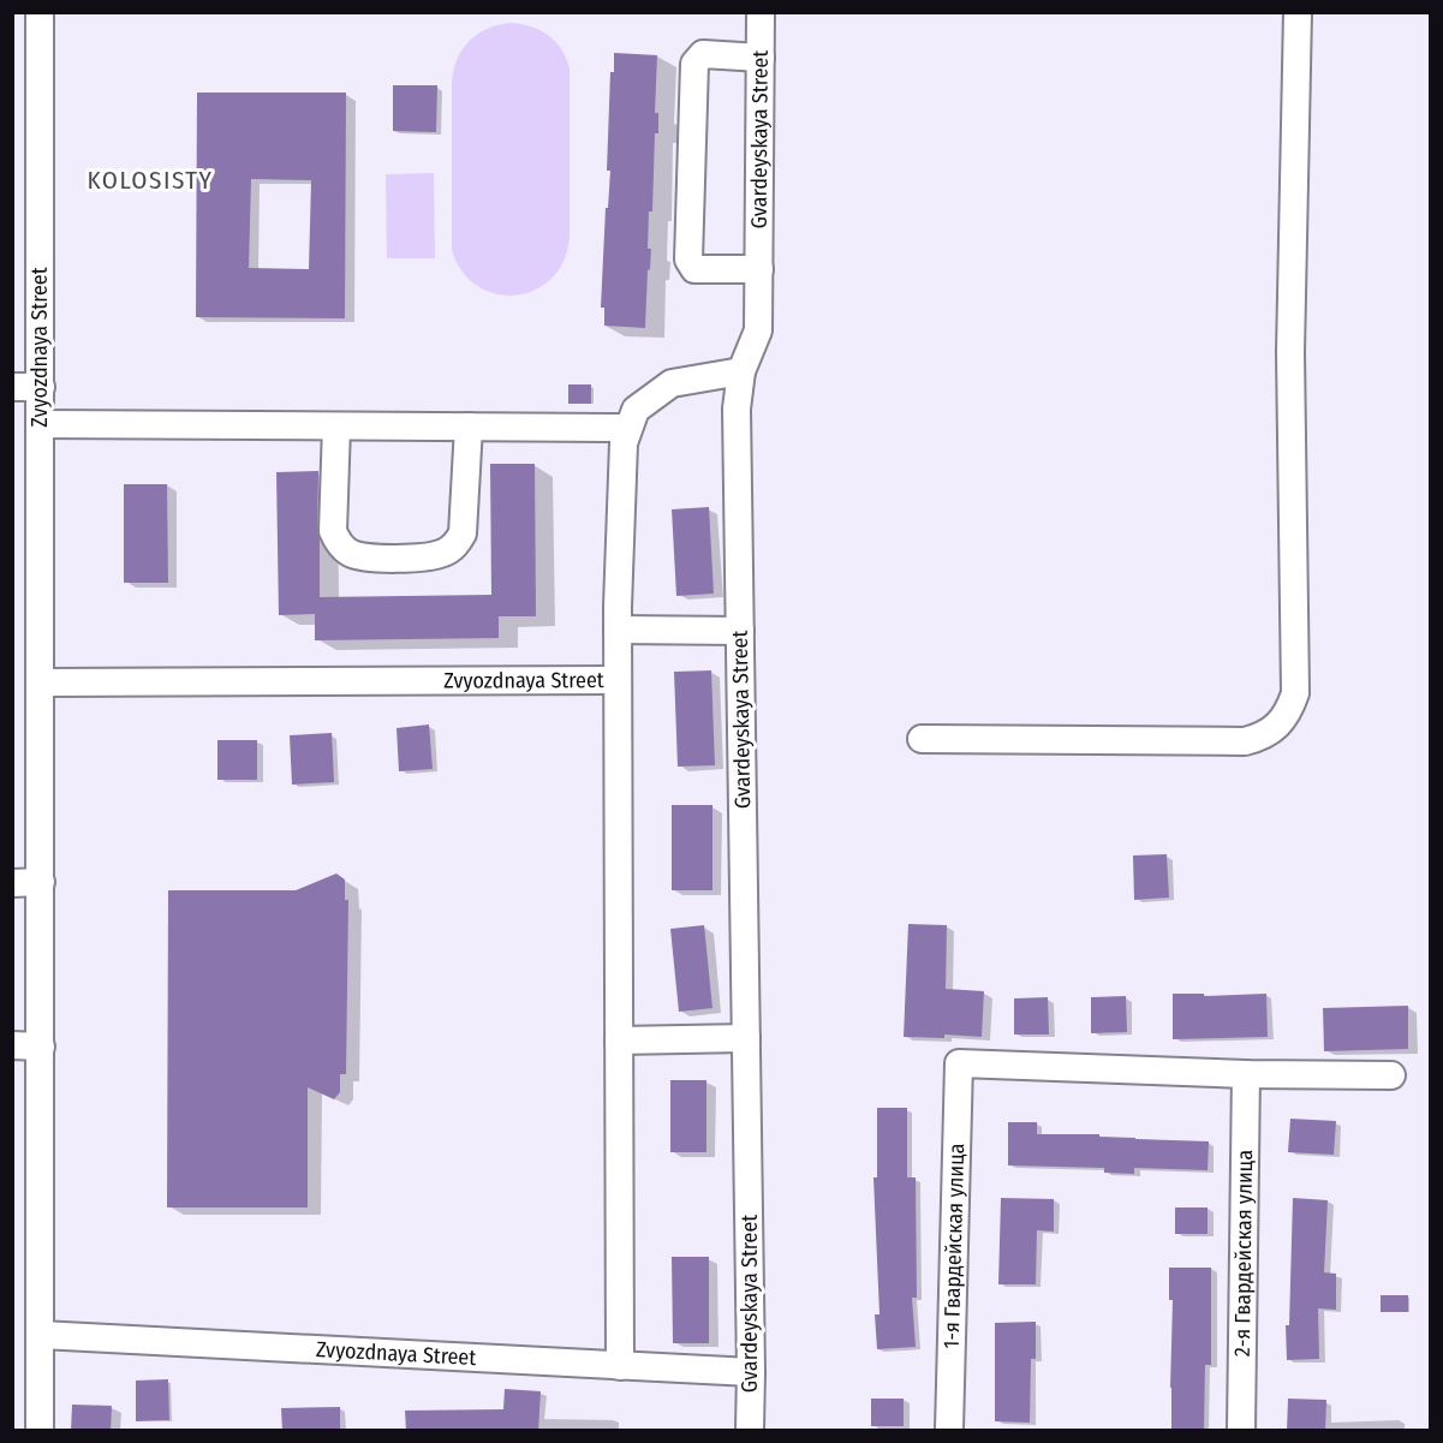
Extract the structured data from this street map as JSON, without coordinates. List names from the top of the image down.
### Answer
{
  "streets": {
    "street": [
      "Gvardeyskaya Street",
      "Zvyozdnaya Street",
      "1-я Гвардейская улица",
      "2-я Гвардейская улица"
    ]
  },
  "crossings": [
    ["Gvardeyskaya Street", "Zvyozdnaya Street"],
    ["1-я Гвардейская улица", "2-я Гвардейская улица"]
  ],
  "districts": ["KOLOSISTY"]
}
